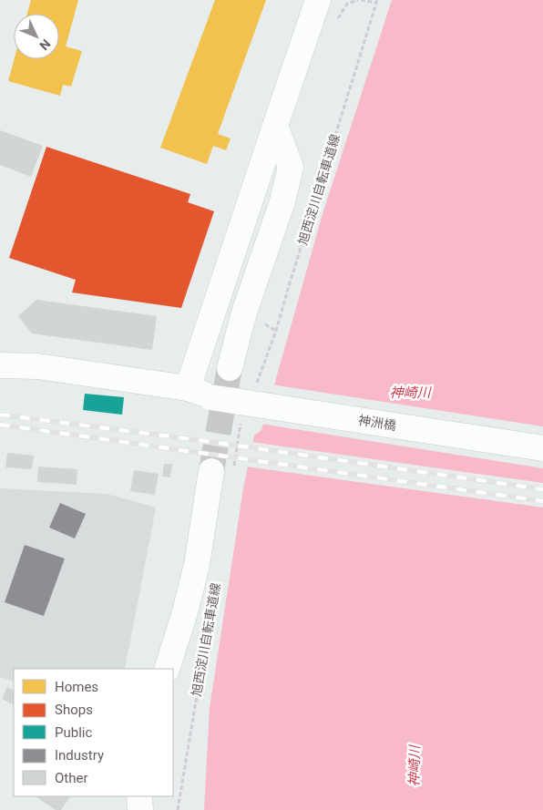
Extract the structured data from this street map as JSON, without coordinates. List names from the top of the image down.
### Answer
{
  "streets": {
    "street": ["神洲橋"],
    "path": ["旭西淀川自転車道線"]
  },
  "water": ["神崎川"],
  "legend": [
    "Homes",
    "Shops",
    "Public",
    "Industry",
    "Other"
  ],
  "north": "bottom right"
}
